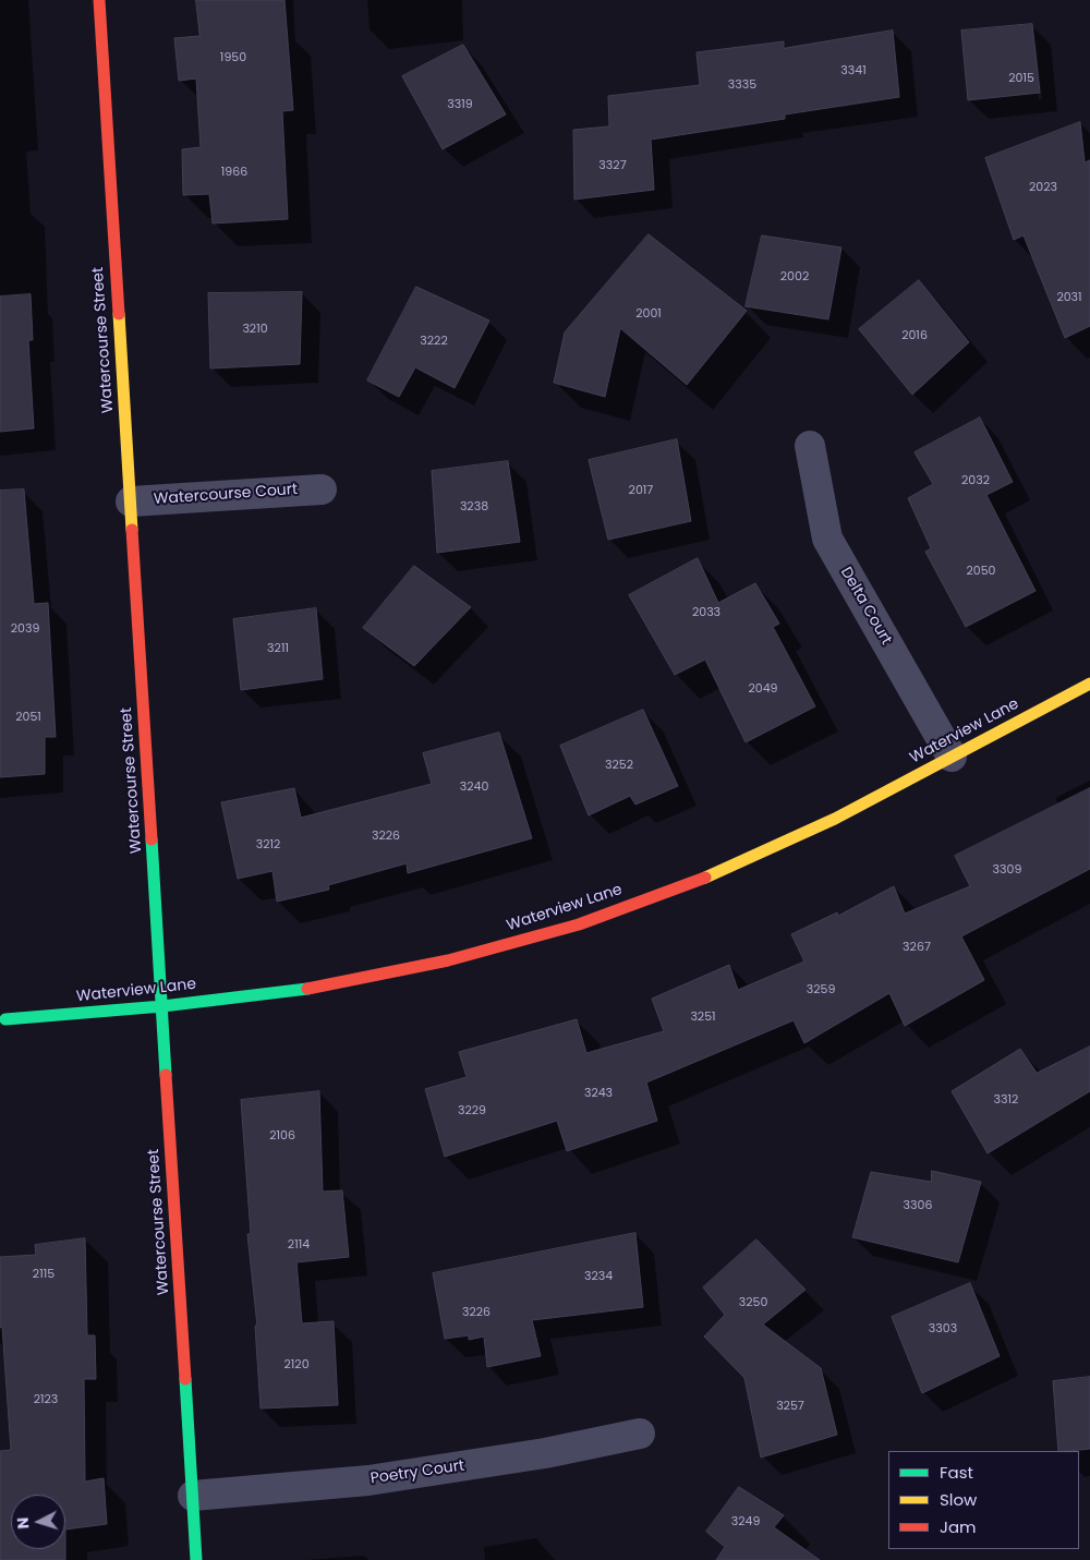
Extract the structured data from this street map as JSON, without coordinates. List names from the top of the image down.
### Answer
{
  "streets": {
    "street": [
      "Watercourse Street",
      "Watercourse Court",
      "Delta Court",
      "Waterview Lane",
      "Poetry Court"
    ]
  },
  "crossings": [
    ["Watercourse Street", "Watercourse Court"],
    ["Watercourse Street", "Waterview Lane"],
    ["Watercourse Street", "Poetry Court"],
    ["Delta Court", "Waterview Lane"]
  ],
  "house_numbers": [
    "1950",
    "3341",
    "2015",
    "3335",
    "3319",
    "3327",
    "1966",
    "2023",
    "2002",
    "2031",
    "2001",
    "3210",
    "2016",
    "3222",
    "2032",
    "2017",
    "3238",
    "2050",
    "2033",
    "2039",
    "3211",
    "2049",
    "2051",
    "3252",
    "3240",
    "3226",
    "3212",
    "3309",
    "3267",
    "3259",
    "3251",
    "3243",
    "3312",
    "3229",
    "2106",
    "3306",
    "2114",
    "2115",
    "3234",
    "3250",
    "3226",
    "3303",
    "2120",
    "2123",
    "3257",
    "3249"
  ],
  "legend": ["Fast", "Slow", "Jam"],
  "north": "left"
}
